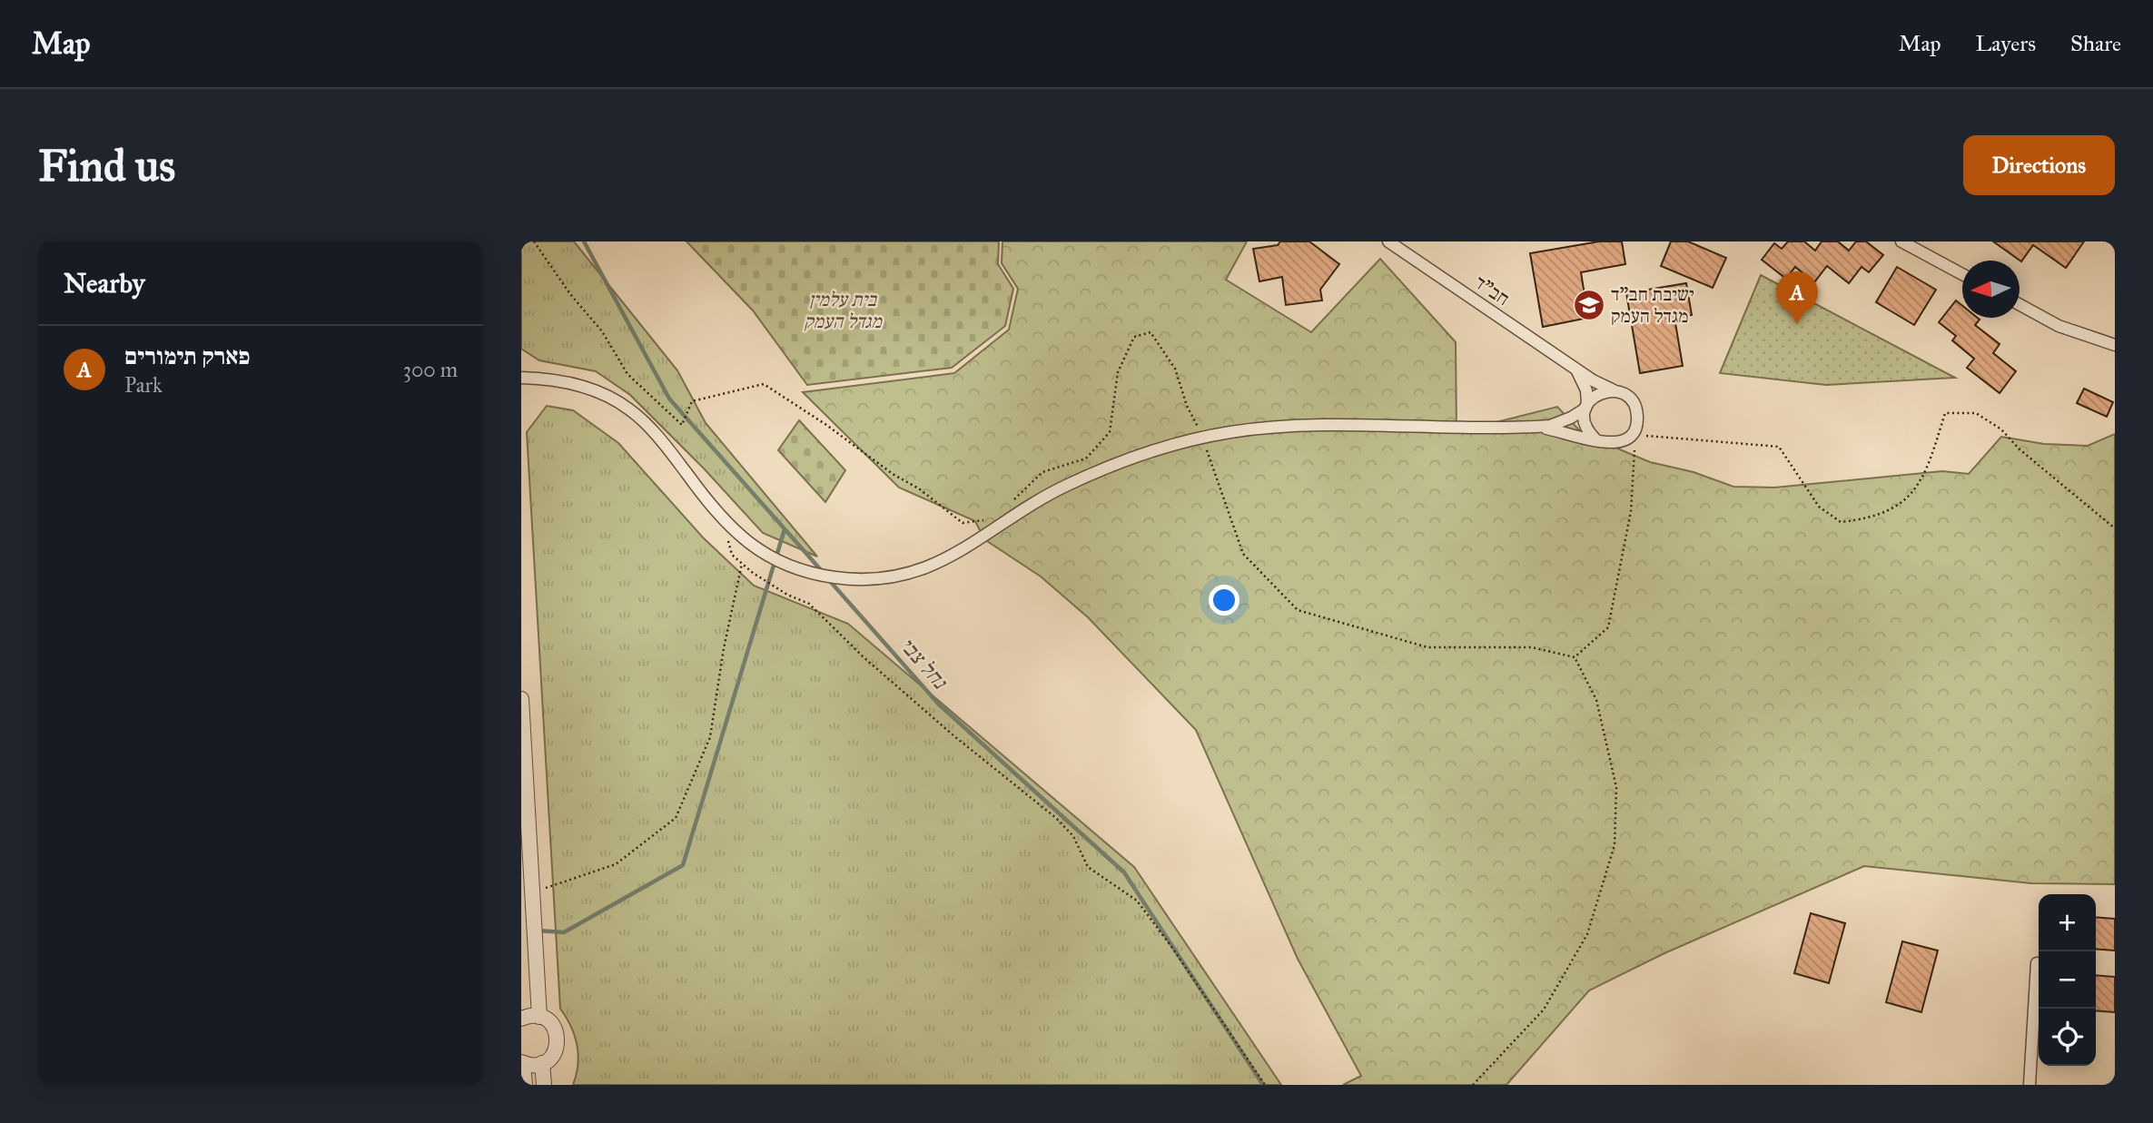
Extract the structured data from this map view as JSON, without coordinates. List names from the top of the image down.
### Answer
{
  "streets": {
    "street": ["חב\"ד"]
  },
  "water": ["נחל צבי"],
  "parks": ["בית עלמין מגדל העמק"],
  "places": {
    "school or university": ["ישיבת חב\"ד מגדל העמק"]
  },
  "north": "left",
  "page": {
    "header": "Map",
    "nav": ["Map", "Layers", "Share"],
    "buttons": "Directions",
    "title": "Find us",
    "heading": "Nearby",
    "pins": "A",
    "list": [
      {
        "mark": "A",
        "name": "פארק תימורים",
        "note": "Park",
        "value": "300 m"
      }
    ],
    "map_buttons": ["+", "−"]
  }
}
